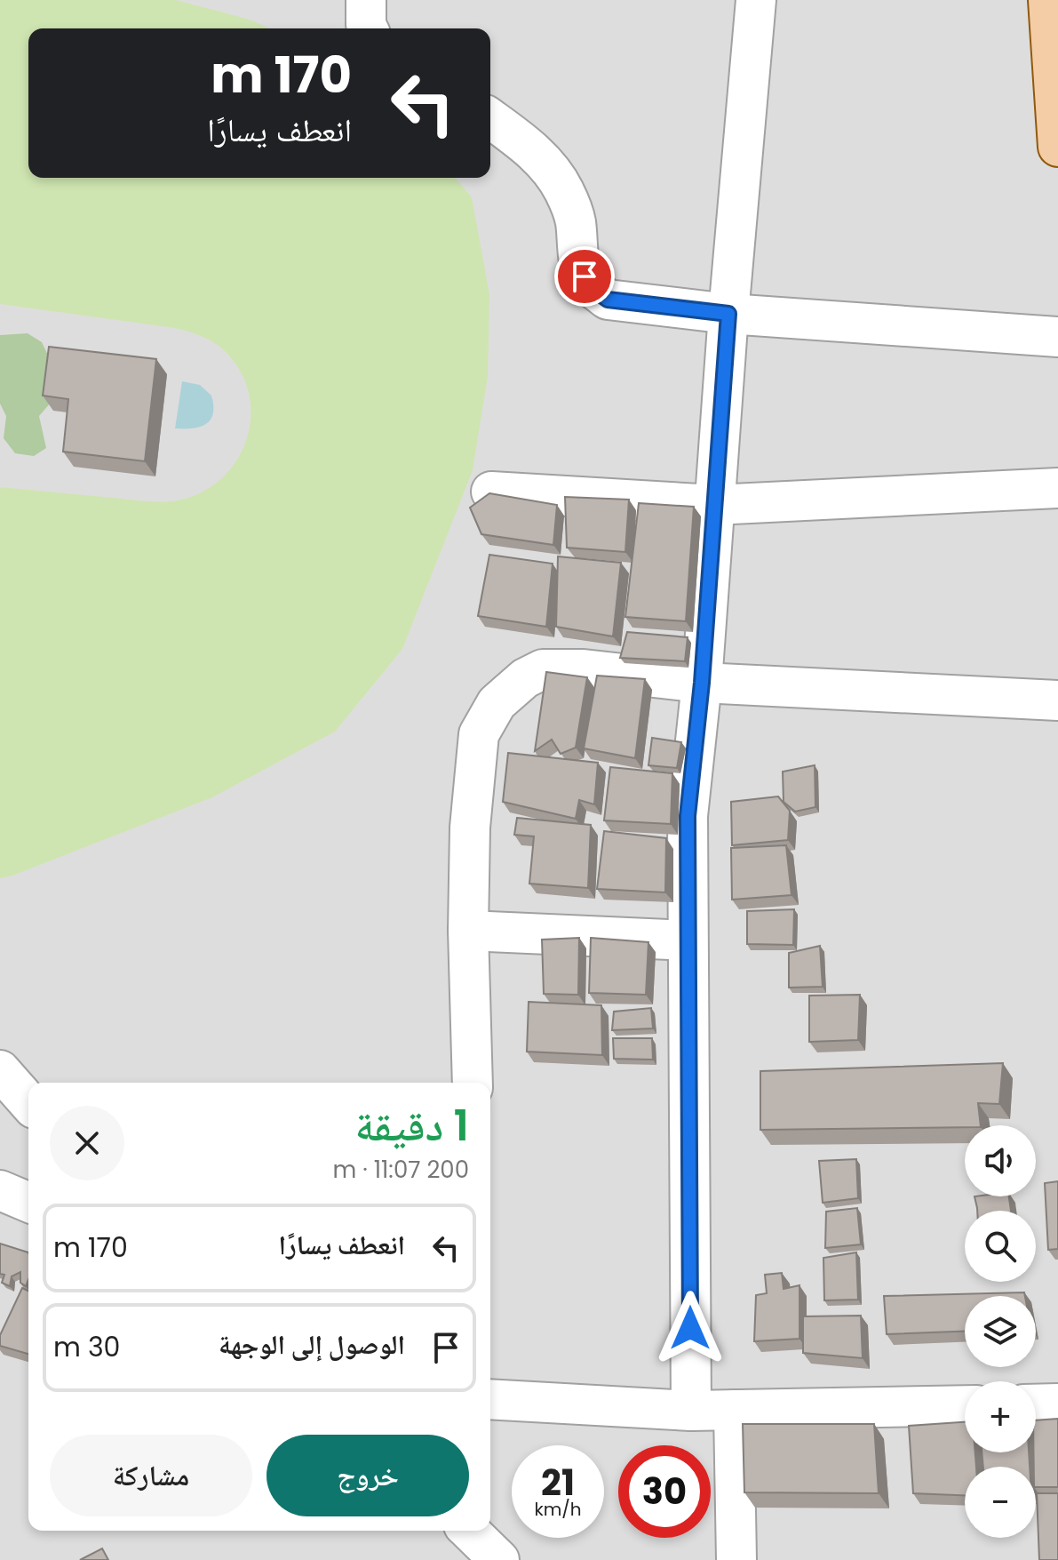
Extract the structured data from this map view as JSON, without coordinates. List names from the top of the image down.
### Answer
{
  "page": {
    "turn": ["170 m", "انعطف يسارًا"],
    "heading": ["1 دقيقة", "200 m · 11:07"],
    "map_buttons": ["+", "−"],
    "list": [
      {
        "name": "انعطف يسارًا",
        "value": "170 m"
      },
      {
        "name": "الوصول إلى الوجهة",
        "value": "30 m"
      }
    ],
    "buttons": ["خروج", "مشاركة"],
    "speed": "21 km/h",
    "limit": "30"
  }
}
